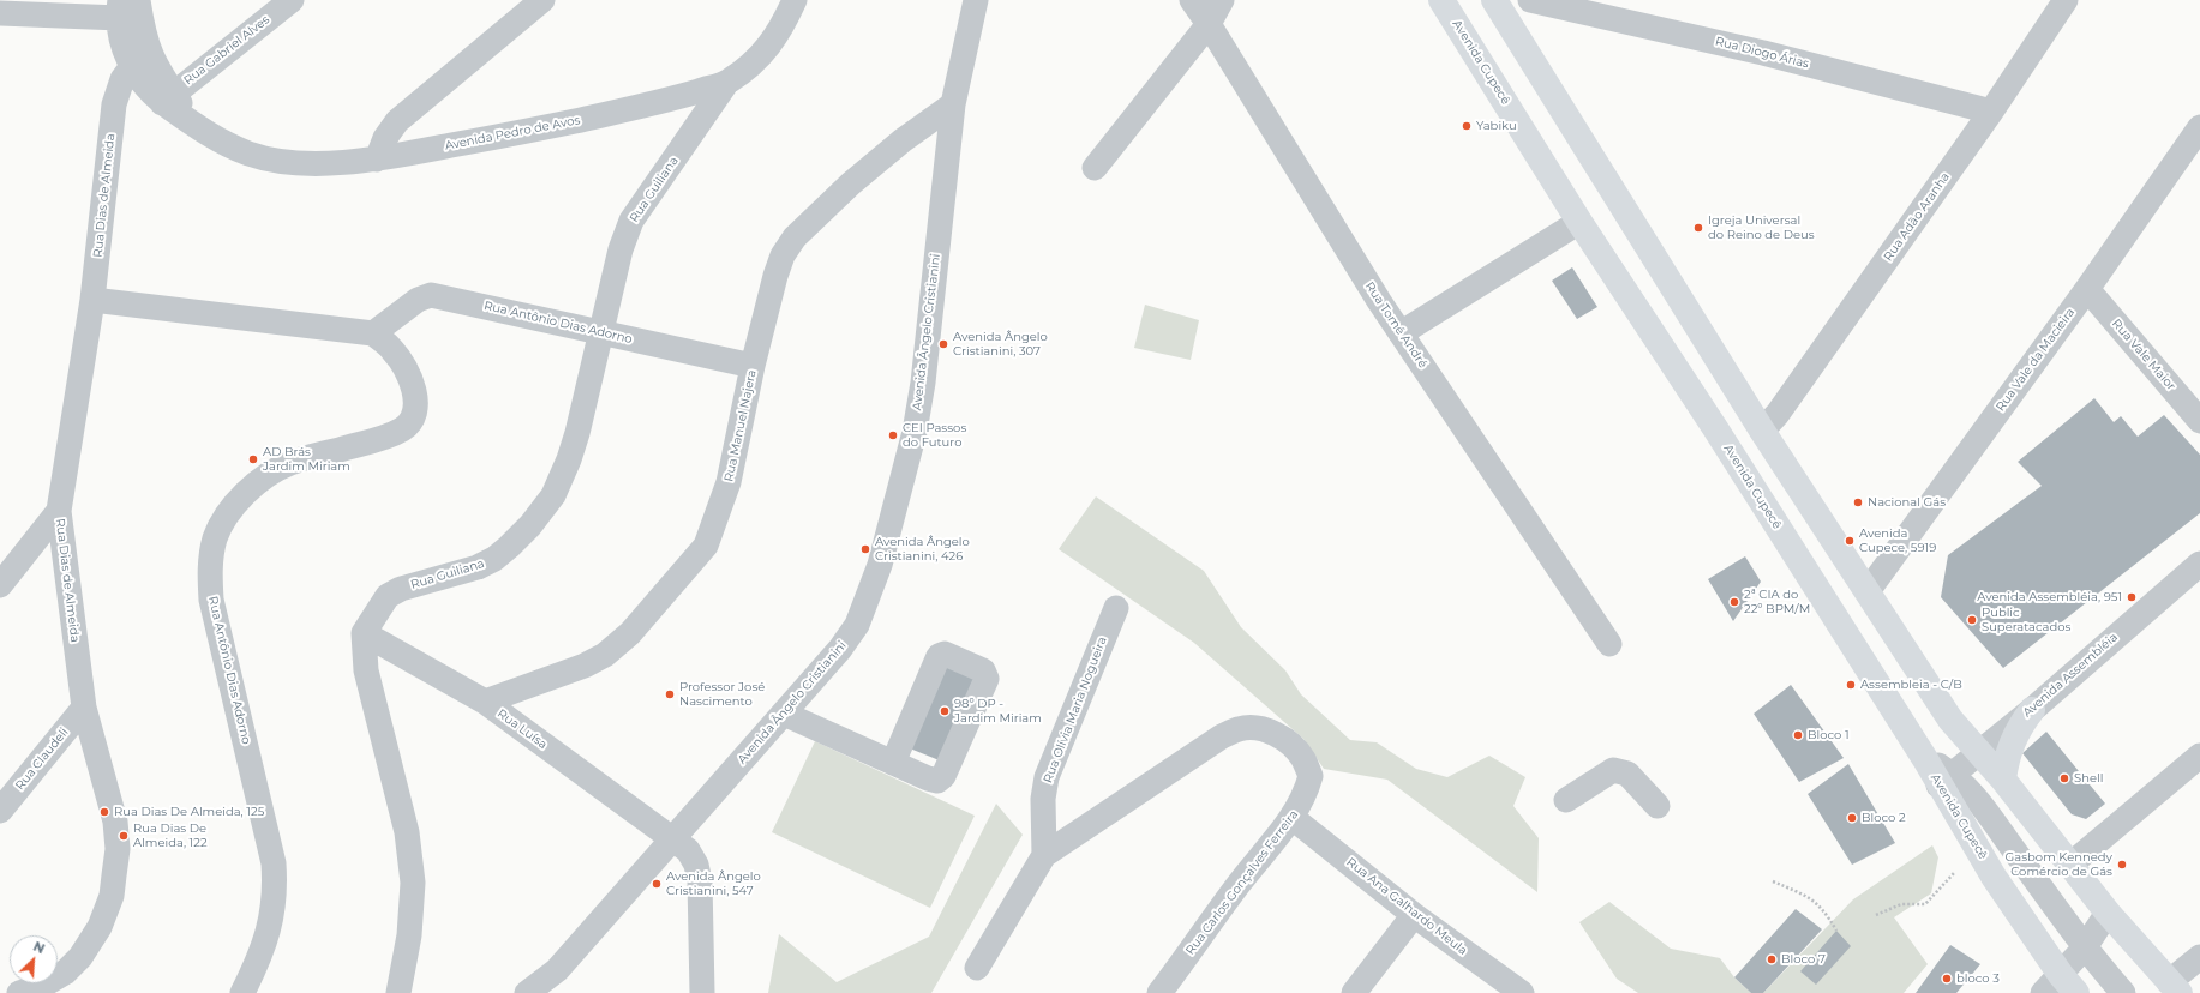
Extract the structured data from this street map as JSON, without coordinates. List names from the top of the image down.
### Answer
{
  "streets": {
    "main road": ["Avenida Cupecê"],
    "street": [
      "Rua Gabriel Alves",
      "Rua Diogo Árias",
      "Avenida Pedro de Avos",
      "Rua Guiliana",
      "Rua Dias de Almeida",
      "Rua Adão Aranha",
      "Rua Antônio Dias Adorno",
      "Rua Tomé André",
      "Avenida Ângelo Cristianini",
      "Rua Vale Maior",
      "Rua Vale da Macieira",
      "Rua Manuel Najera",
      "Avenida Assembléia",
      "Rua Olívia Maria Nogueira",
      "Rua Luísa",
      "Rua Claudeli",
      "Rua Carlos Gonçalves Ferreira",
      "Rua Ana Galhardo Meula"
    ]
  },
  "crossings": [
    ["Rua Gabriel Alves", "Avenida Pedro de Avos"],
    ["Rua Diogo Árias", "Rua Adão Aranha"],
    ["Avenida Cupecê", "Avenida Assembléia"],
    ["Avenida Pedro de Avos", "Rua Guiliana"],
    ["Avenida Pedro de Avos", "Rua Dias de Almeida"],
    ["Rua Guiliana", "Rua Antônio Dias Adorno"],
    ["Rua Guiliana", "Rua Luísa"],
    ["Rua Dias de Almeida", "Rua Claudeli"],
    ["Rua Antônio Dias Adorno", "Rua Manuel Najera"],
    ["Avenida Ângelo Cristianini", "Rua Manuel Najera"],
    ["Avenida Ângelo Cristianini", "Rua Luísa"],
    ["Rua Vale Maior", "Rua Vale da Macieira"],
    ["Rua Manuel Najera", "Rua Luísa"],
    ["Rua Olívia Maria Nogueira", "Rua Carlos Gonçalves Ferreira"],
    ["Rua Carlos Gonçalves Ferreira", "Rua Ana Galhardo Meula"]
  ],
  "places": [
    "Yabiku",
    "Igreja Universal do Reino de Deus",
    "Avenida Ângelo Cristianini, 307",
    "CEI Passos do Futuro",
    "AD Brás Jardim Miriam",
    "Nacional Gás",
    "Avenida Cupece, 5919",
    "Avenida Ângelo Cristianini, 426",
    "Avenida Assembléia, 951",
    "2ª CIA do 22º BPM/M",
    "Public Superatacados",
    "Assembleia - C/B",
    "Professor José Nascimento",
    "98º DP - Jardim Miriam",
    "Bloco 1",
    "Shell",
    "Rua Dias De Almeida, 125",
    "Bloco 2",
    "Rua Dias De Almeida, 122",
    "Gasbom Kennedy Comércio de Gás",
    "Avenida Ângelo Cristianini, 547",
    "Bloco 7",
    "bloco 3"
  ],
  "north": "top right"
}
